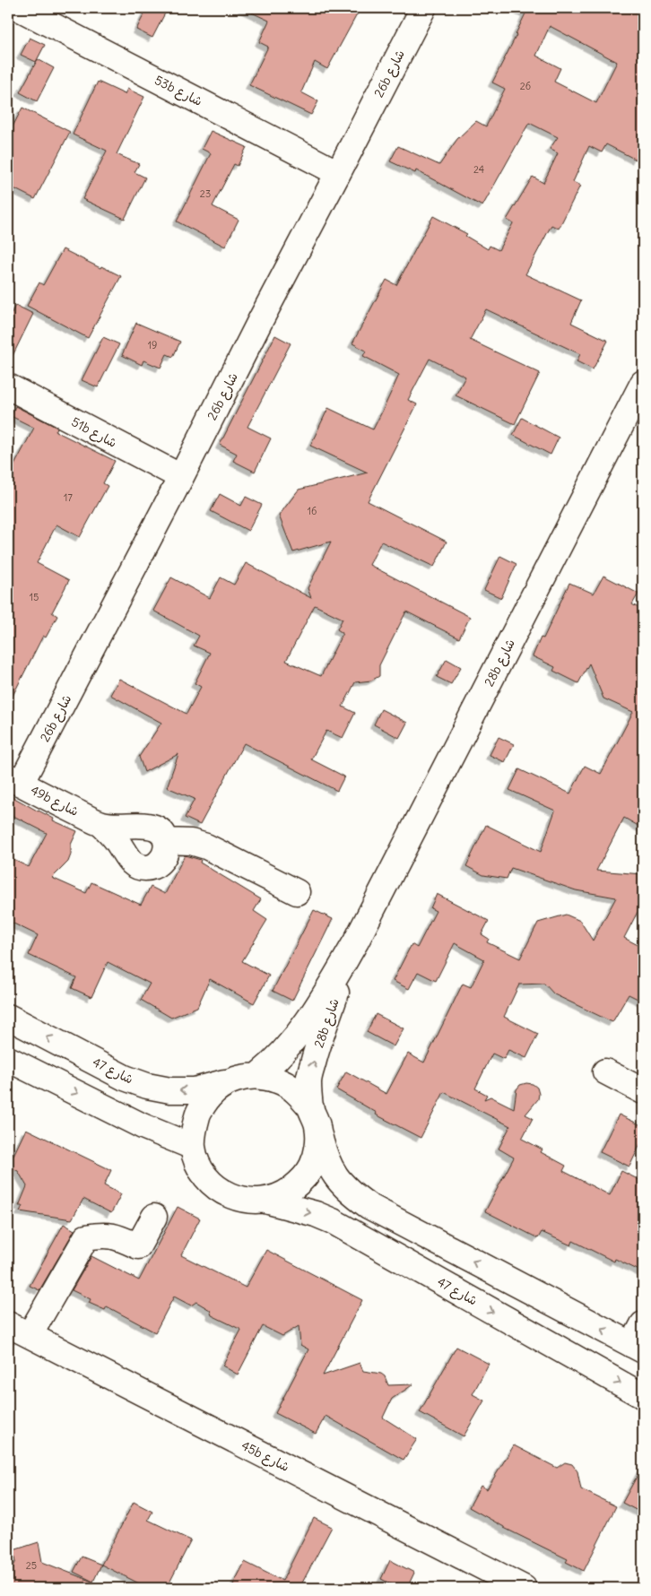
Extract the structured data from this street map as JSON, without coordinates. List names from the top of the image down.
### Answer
{
  "streets": {
    "street": [
      "26b شارع",
      "53b شارع",
      "51b شارع",
      "28b شارع",
      "49b شارع",
      "شارع 47",
      "45b شارع"
    ]
  },
  "crossings": [
    ["26b شارع", "53b شارع"],
    ["26b شارع", "51b شارع"],
    ["26b شارع", "49b شارع"],
    ["28b شارع", "شارع 47"]
  ],
  "house_numbers": [
    "26",
    "24",
    "23",
    "19",
    "17",
    "16",
    "15",
    "25"
  ]
}
